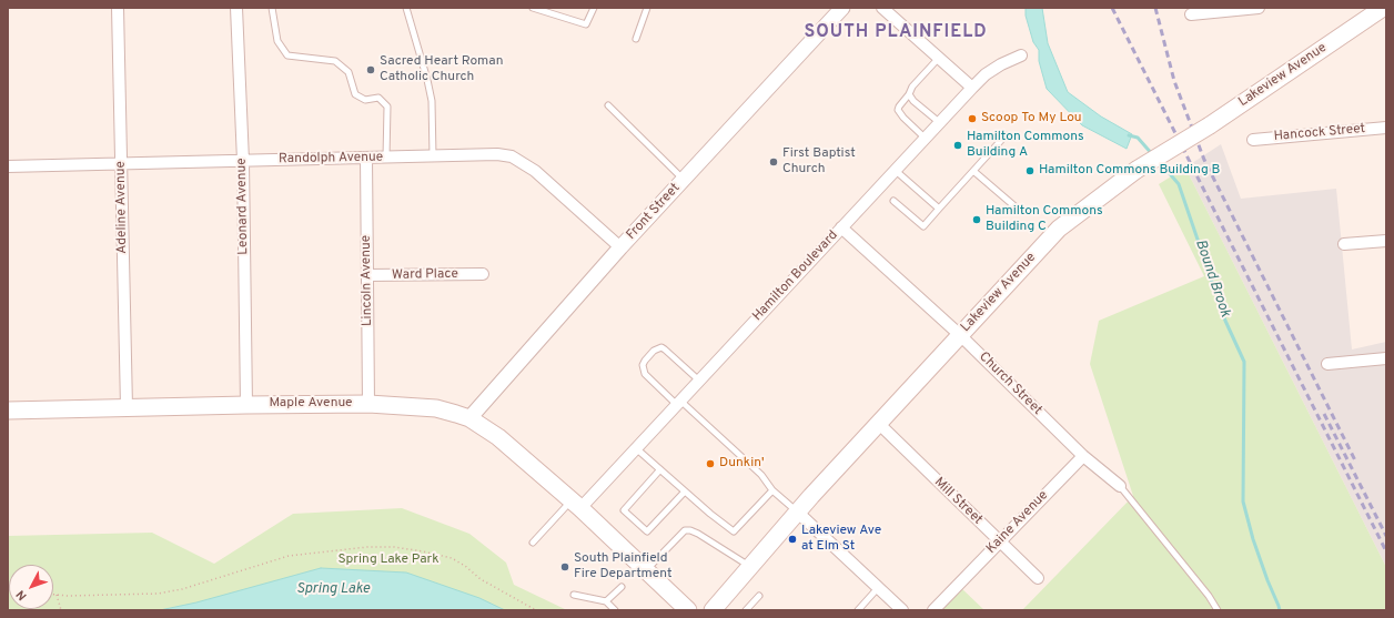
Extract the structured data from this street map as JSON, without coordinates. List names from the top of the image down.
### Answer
{
  "streets": {
    "main road": ["Lakeview Avenue", "Maple Avenue"],
    "street": [
      "Hancock Street",
      "Randolph Avenue",
      "Leonard Avenue",
      "Adeline Avenue",
      "Front Street",
      "Ward Place",
      "Hamilton Boulevard",
      "Lincoln Avenue",
      "Church Street",
      "Mill Street",
      "Kaine Avenue"
    ]
  },
  "crossings": [
    ["Lakeview Avenue", "Church Street"],
    ["Lakeview Avenue", "Mill Street"],
    ["Randolph Avenue", "Leonard Avenue"],
    ["Randolph Avenue", "Adeline Avenue"],
    ["Randolph Avenue", "Front Street"],
    ["Randolph Avenue", "Lincoln Avenue"],
    ["Leonard Avenue", "Maple Avenue"],
    ["Adeline Avenue", "Maple Avenue"],
    ["Front Street", "Maple Avenue"],
    ["Ward Place", "Lincoln Avenue"],
    ["Hamilton Boulevard", "Church Street"],
    ["Hamilton Boulevard", "Maple Avenue"],
    ["Lincoln Avenue", "Maple Avenue"],
    ["Church Street", "Kaine Avenue"],
    ["Mill Street", "Kaine Avenue"]
  ],
  "districts": ["SOUTH PLAINFIELD"],
  "water": ["Bound Brook", "Spring Lake"],
  "parks": ["Spring Lake Park"],
  "places": [
    "Sacred Heart Roman Catholic Church",
    "Scoop To My Lou",
    "Hamilton Commons Building A",
    "First Baptist Church",
    "Hamilton Commons Building B",
    "Hamilton Commons Building C",
    "Dunkin'",
    "Lakeview Ave at Elm St",
    "South Plainfield Fire Department"
  ],
  "north": "bottom left"
}
